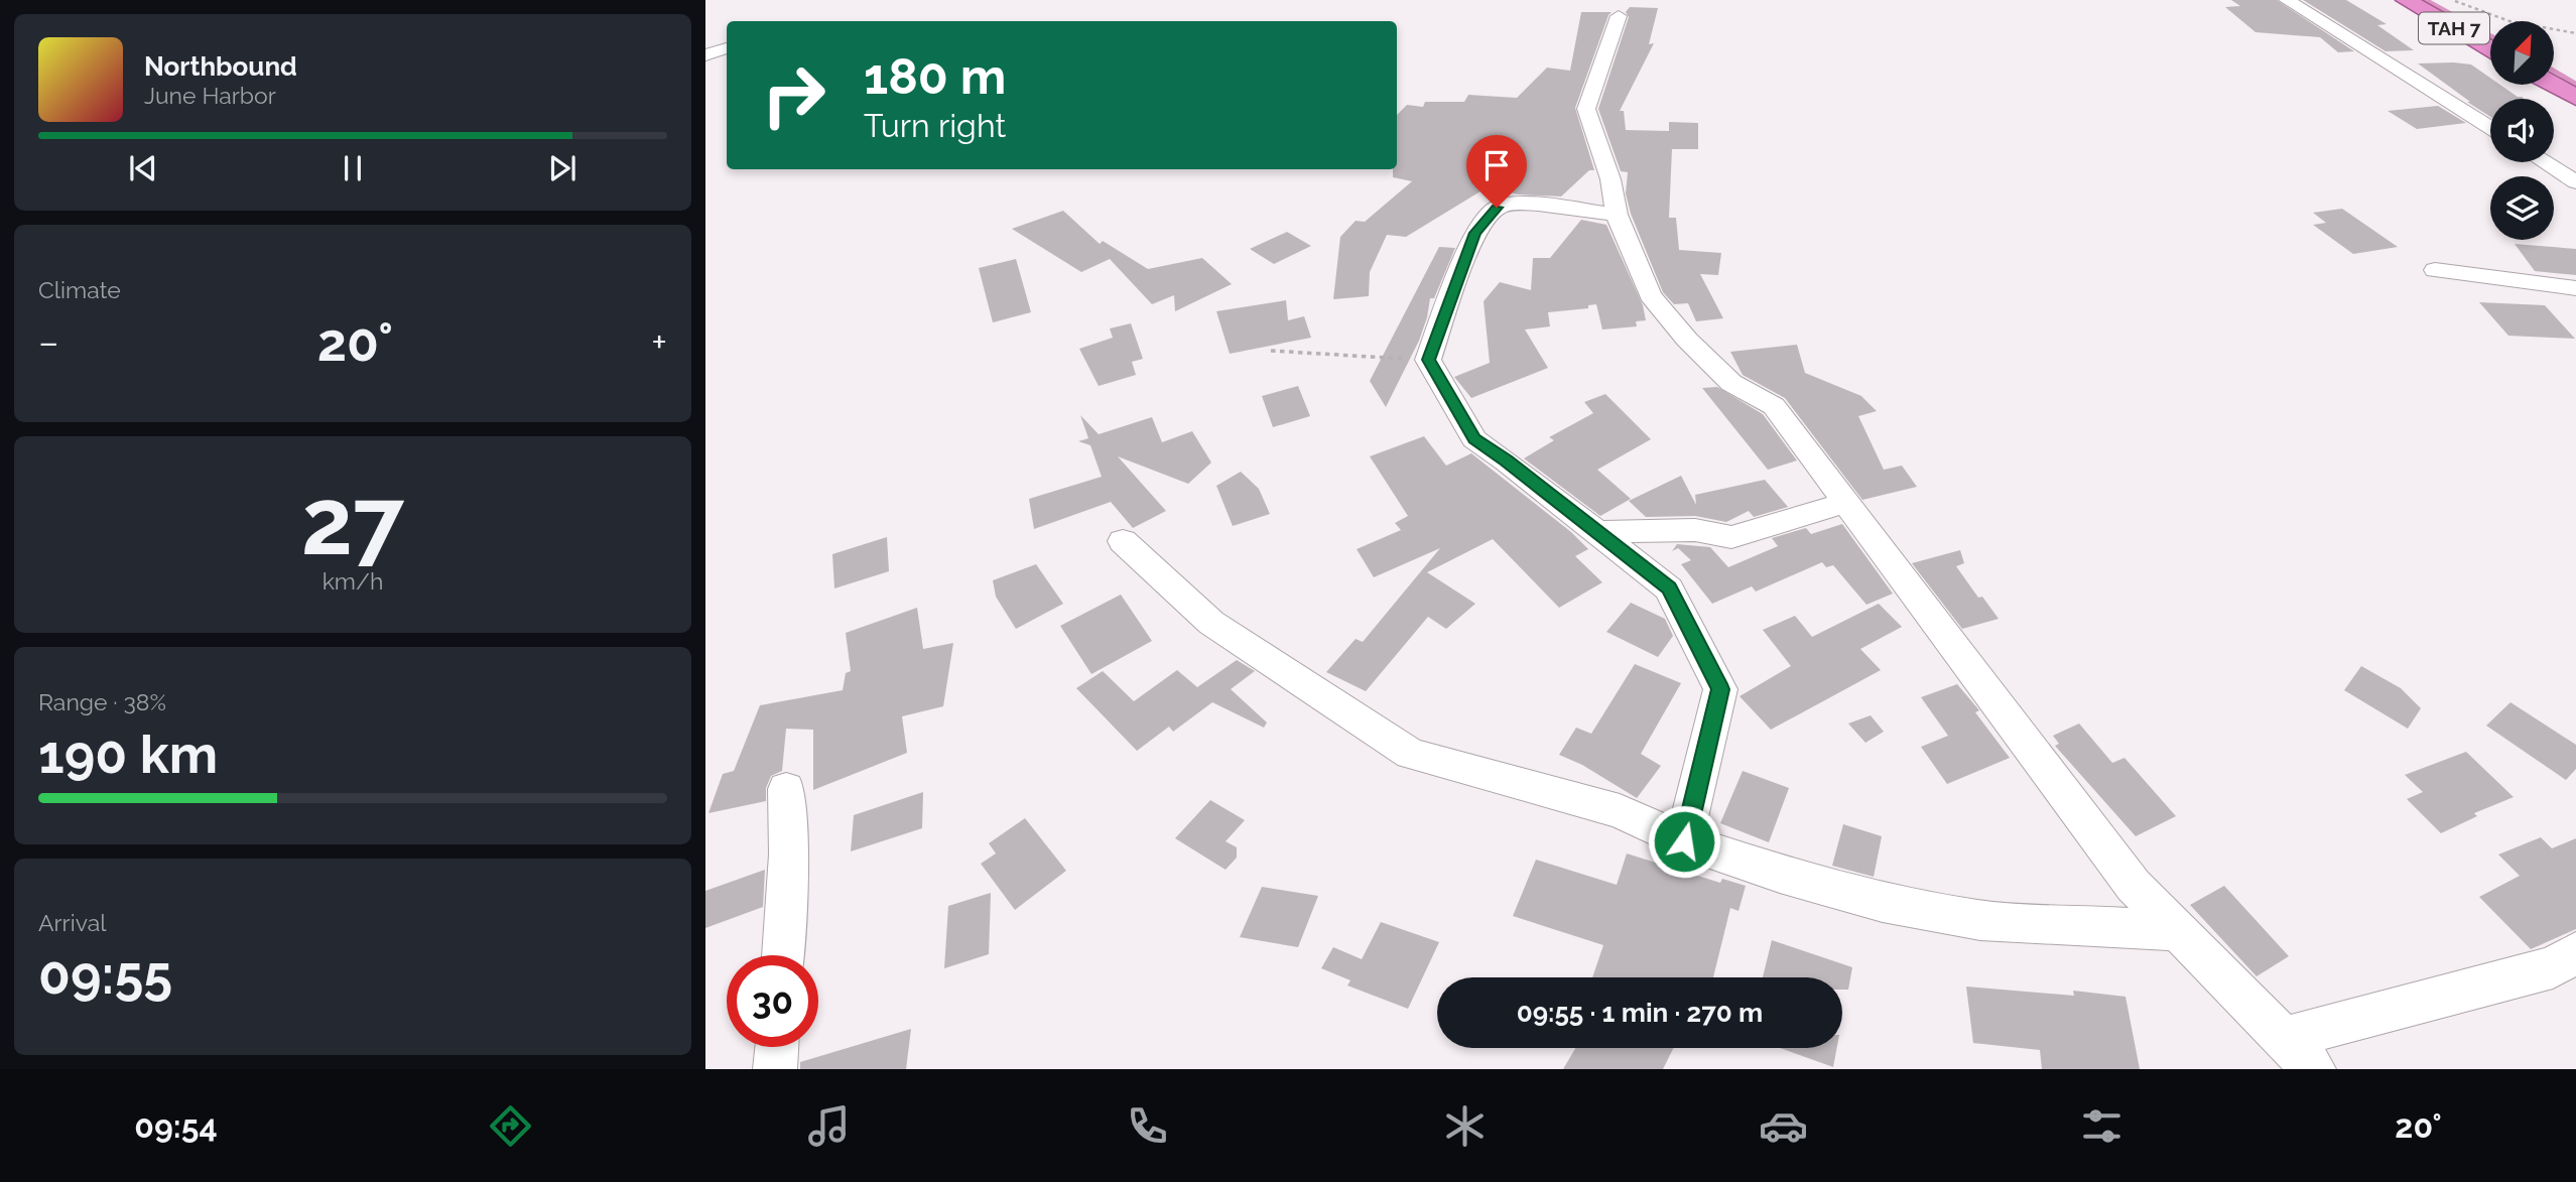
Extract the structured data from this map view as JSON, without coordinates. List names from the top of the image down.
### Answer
{
  "streets": {
    "highway": ["TAH 7"]
  },
  "north": "top right",
  "page": {
    "turn": ["180 m", "Turn right"],
    "song": ["Northbound", "June Harbor"],
    "tile": [
      "Climate",
      ["27", "km/h"],
      ["Range · 38%", "190 km"],
      ["Arrival", "09:55"]
    ],
    "heat": ["−", "20°", "+"],
    "limit": "30",
    "trip": "09:55 · 1 min · 270 m",
    "tabs": ["09:54", "20°"]
  }
}
